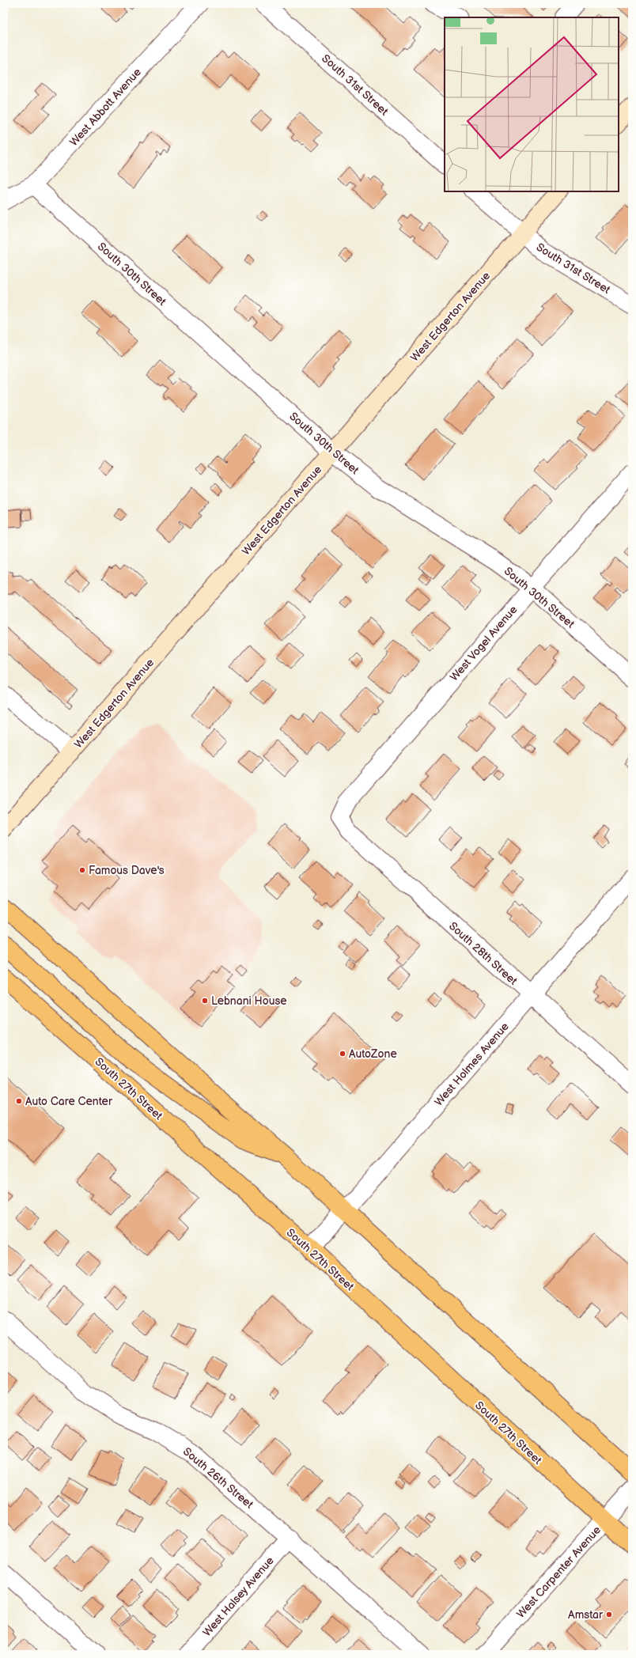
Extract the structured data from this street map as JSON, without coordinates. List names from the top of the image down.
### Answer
{
  "streets": {
    "main road": ["South 27th Street"],
    "street": [
      "South 31st Street",
      "West Abbott Avenue",
      "South 30th Street",
      "West Edgerton Avenue",
      "West Vogel Avenue",
      "South 28th Street",
      "West Holmes Avenue",
      "South 26th Street",
      "West Carpenter Avenue",
      "West Halsey Avenue"
    ]
  },
  "crossings": [
    ["South 31st Street", "West Edgerton Avenue"],
    ["West Abbott Avenue", "South 30th Street"],
    ["South 30th Street", "West Edgerton Avenue"],
    ["South 30th Street", "West Vogel Avenue"],
    ["West Vogel Avenue", "South 28th Street"],
    ["South 28th Street", "West Holmes Avenue"],
    ["West Holmes Avenue", "South 27th Street"],
    ["South 27th Street", "West Carpenter Avenue"],
    ["South 26th Street", "West Halsey Avenue"]
  ],
  "places": [
    "Famous Dave's",
    "Lebnani House",
    "AutoZone",
    "Auto Care Center",
    "Amstar"
  ]
}
